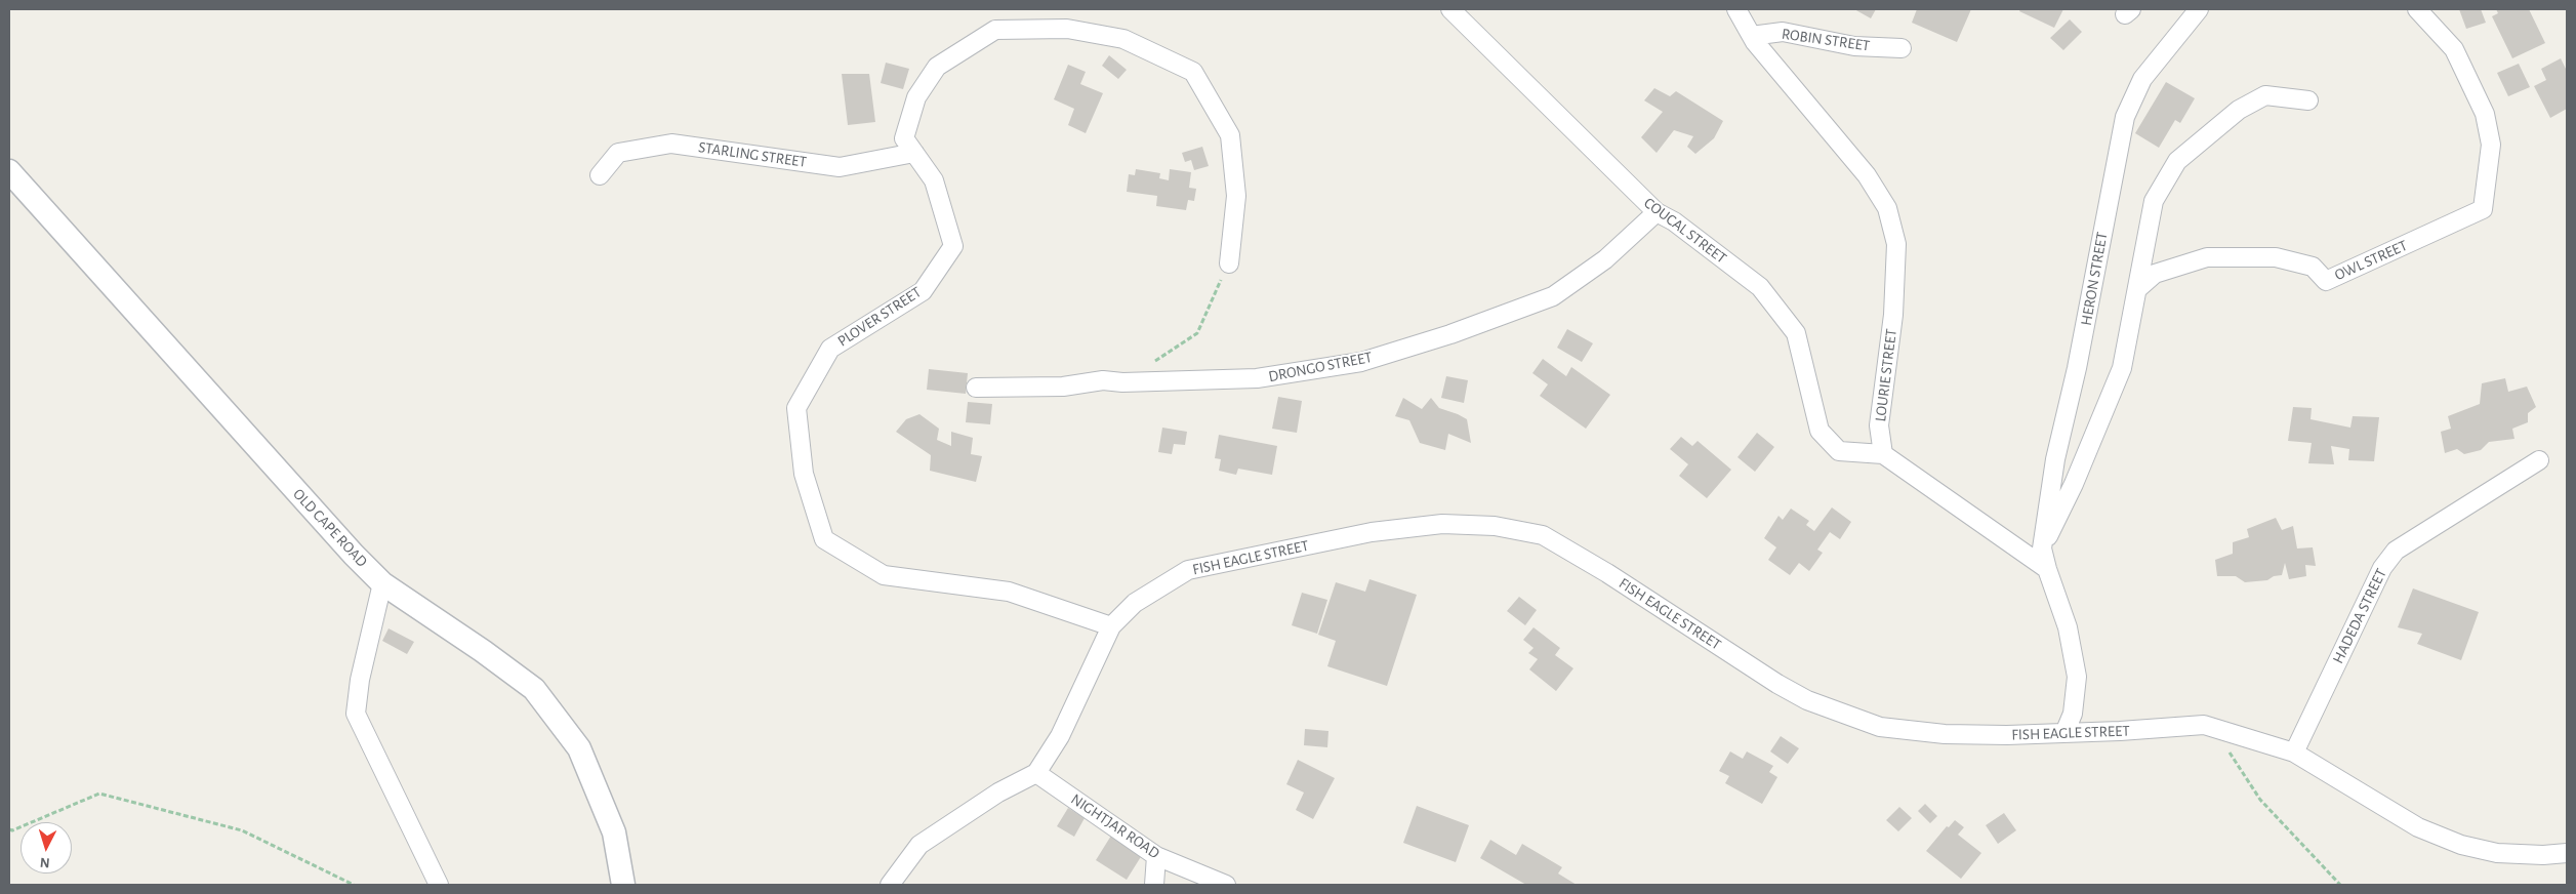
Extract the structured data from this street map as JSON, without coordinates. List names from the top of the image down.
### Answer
{
  "streets": {
    "street": [
      "ROBIN STREET",
      "STARLING STREET",
      "COUCAL STREET",
      "OWL STREET",
      "HERON STREET",
      "PLOVER STREET",
      "DRONGO STREET",
      "LOURIE STREET",
      "OLD CAPE ROAD",
      "FISH EAGLE STREET",
      "HADEDA STREET",
      "NIGHTJAR ROAD"
    ]
  },
  "crossings": [
    ["ROBIN STREET", "LOURIE STREET"],
    ["STARLING STREET", "PLOVER STREET"],
    ["COUCAL STREET", "DRONGO STREET"],
    ["COUCAL STREET", "LOURIE STREET"],
    ["PLOVER STREET", "FISH EAGLE STREET"],
    ["FISH EAGLE STREET", "HADEDA STREET"],
    ["FISH EAGLE STREET", "NIGHTJAR ROAD"]
  ],
  "north": "bottom"
}
